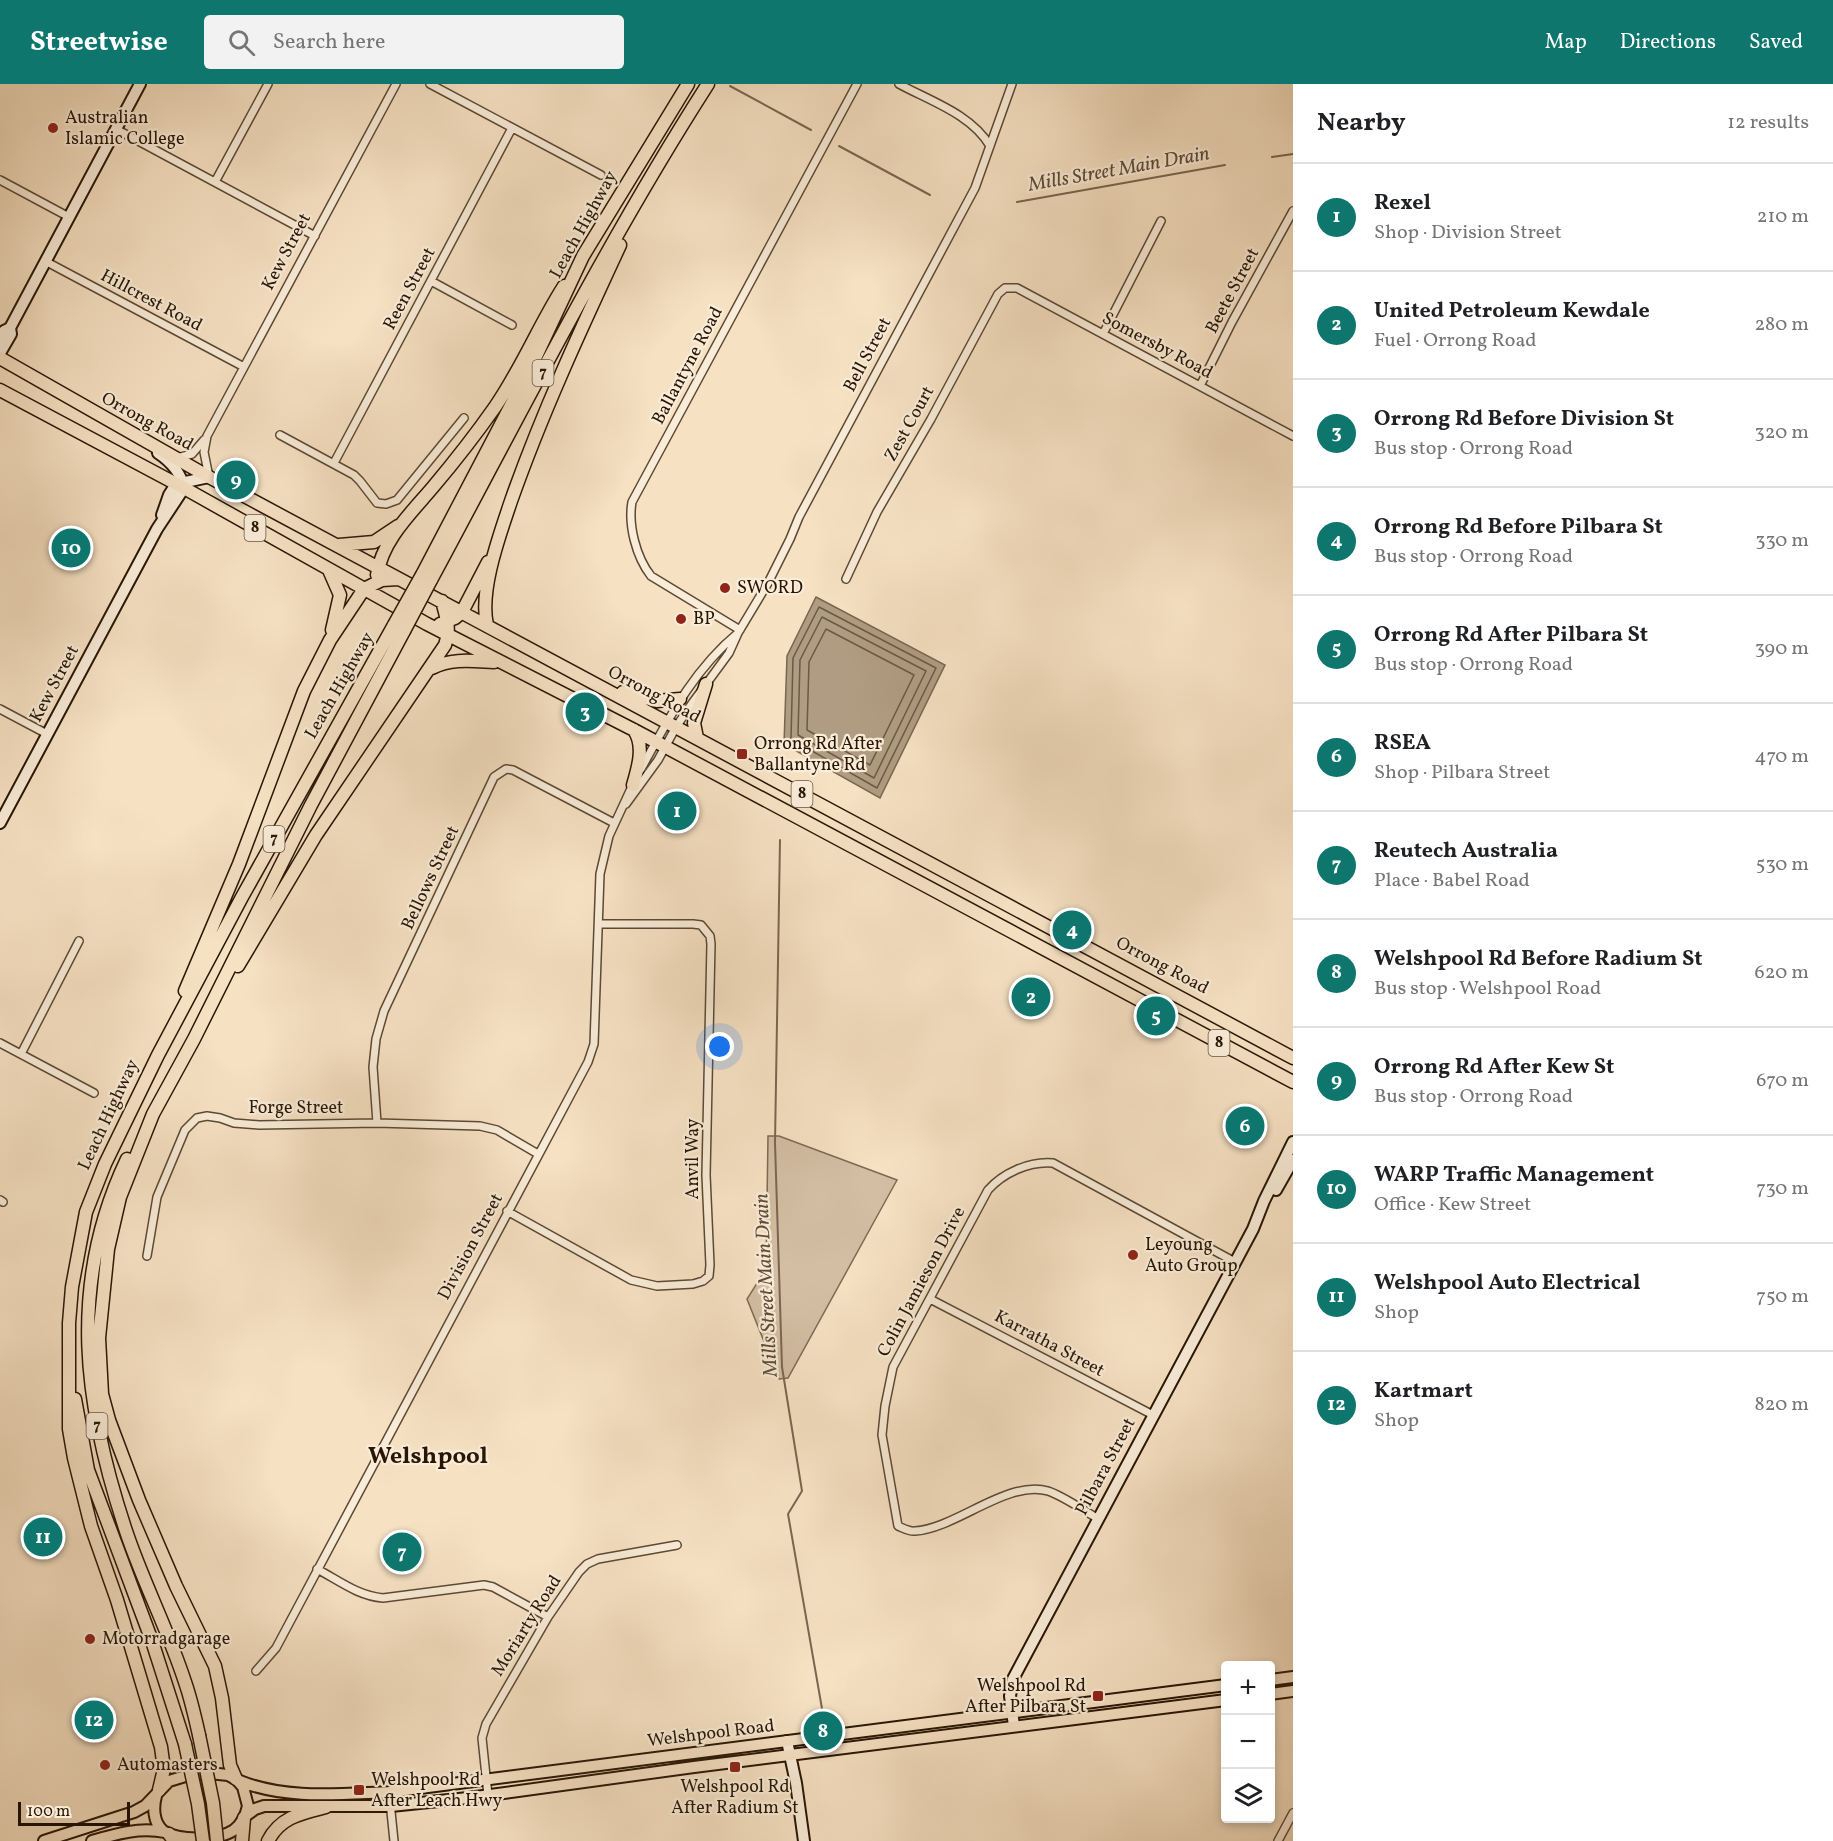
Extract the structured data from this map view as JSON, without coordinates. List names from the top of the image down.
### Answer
{
  "streets": {
    "highway": [
      "Leach Highway",
      "7",
      "Orrong Road",
      "8"
    ],
    "main road": ["Welshpool Road"],
    "street": [
      "Kew Street",
      "Reen Street",
      "Beete Street",
      "Hillcrest Road",
      "Somersby Road",
      "Bell Street",
      "Ballantyne Road",
      "Zest Court",
      "Bellows Street",
      "Forge Street",
      "Anvil Way",
      "Division Street",
      "Colin Jamieson Drive",
      "Karratha Street",
      "Pilbara Street",
      "Moriarty Road"
    ]
  },
  "crossings": [
    ["Leach Highway", "7"],
    ["Kew Street", "Hillcrest Road"],
    ["Kew Street", "Orrong Road"],
    ["Kew Street", "8"],
    ["Beete Street", "Somersby Road"],
    ["Somersby Road", "Zest Court"],
    ["Bell Street", "Ballantyne Road"],
    ["Bell Street", "Orrong Road"],
    ["7", "Welshpool Road"],
    ["8", "Division Street"],
    ["Bellows Street", "Forge Street"],
    ["Bellows Street", "Division Street"],
    ["Forge Street", "Division Street"],
    ["Anvil Way", "Division Street"],
    ["Colin Jamieson Drive", "Karratha Street"],
    ["Colin Jamieson Drive", "Pilbara Street"],
    ["Karratha Street", "Pilbara Street"],
    ["Pilbara Street", "Welshpool Road"],
    ["Moriarty Road", "Welshpool Road"]
  ],
  "districts": ["Welshpool"],
  "water": ["Mills Street Main Drain"],
  "places": {
    "other": [
      "Australian Islamic College",
      "SWORD",
      "BP",
      "Leyoung Auto Group",
      "Motorradgarage",
      "Automasters"
    ],
    "transit": [
      "Orrong Rd After Ballantyne Rd",
      "Welshpool Rd After Pilbara St",
      "Welshpool Rd After Radium St",
      "Welshpool Rd After Leach Hwy"
    ]
  },
  "scale_bar": "100 m",
  "page": {
    "header": "Streetwise",
    "search": "Search here",
    "nav": ["Map", "Directions", "Saved"],
    "heading": ["Nearby", "12 results"],
    "list": [
      {
        "mark": "1",
        "name": "Rexel",
        "note": "Shop · Division Street",
        "value": "210 m"
      },
      {
        "mark": "2",
        "name": "United Petroleum Kewdale",
        "note": "Fuel · Orrong Road",
        "value": "280 m"
      },
      {
        "mark": "3",
        "name": "Orrong Rd Before Division St",
        "note": "Bus stop · Orrong Road",
        "value": "320 m"
      },
      {
        "mark": "4",
        "name": "Orrong Rd Before Pilbara St",
        "note": "Bus stop · Orrong Road",
        "value": "330 m"
      },
      {
        "mark": "5",
        "name": "Orrong Rd After Pilbara St",
        "note": "Bus stop · Orrong Road",
        "value": "390 m"
      },
      {
        "mark": "6",
        "name": "RSEA",
        "note": "Shop · Pilbara Street",
        "value": "470 m"
      },
      {
        "mark": "7",
        "name": "Reutech Australia",
        "note": "Place · Babel Road",
        "value": "530 m"
      },
      {
        "mark": "8",
        "name": "Welshpool Rd Before Radium St",
        "note": "Bus stop · Welshpool Road",
        "value": "620 m"
      },
      {
        "mark": "9",
        "name": "Orrong Rd After Kew St",
        "note": "Bus stop · Orrong Road",
        "value": "670 m"
      },
      {
        "mark": "10",
        "name": "WARP Traffic Management",
        "note": "Office · Kew Street",
        "value": "730 m"
      },
      {
        "mark": "11",
        "name": "Welshpool Auto Electrical",
        "note": "Shop",
        "value": "750 m"
      },
      {
        "mark": "12",
        "name": "Kartmart",
        "note": "Shop",
        "value": "820 m"
      }
    ],
    "pins": [
      "9",
      "10",
      "3",
      "1",
      "4",
      "2",
      "5",
      "6",
      "11",
      "7",
      "12",
      "8"
    ],
    "map_buttons": ["+", "−"],
    "scale": "100 m"
  }
}
